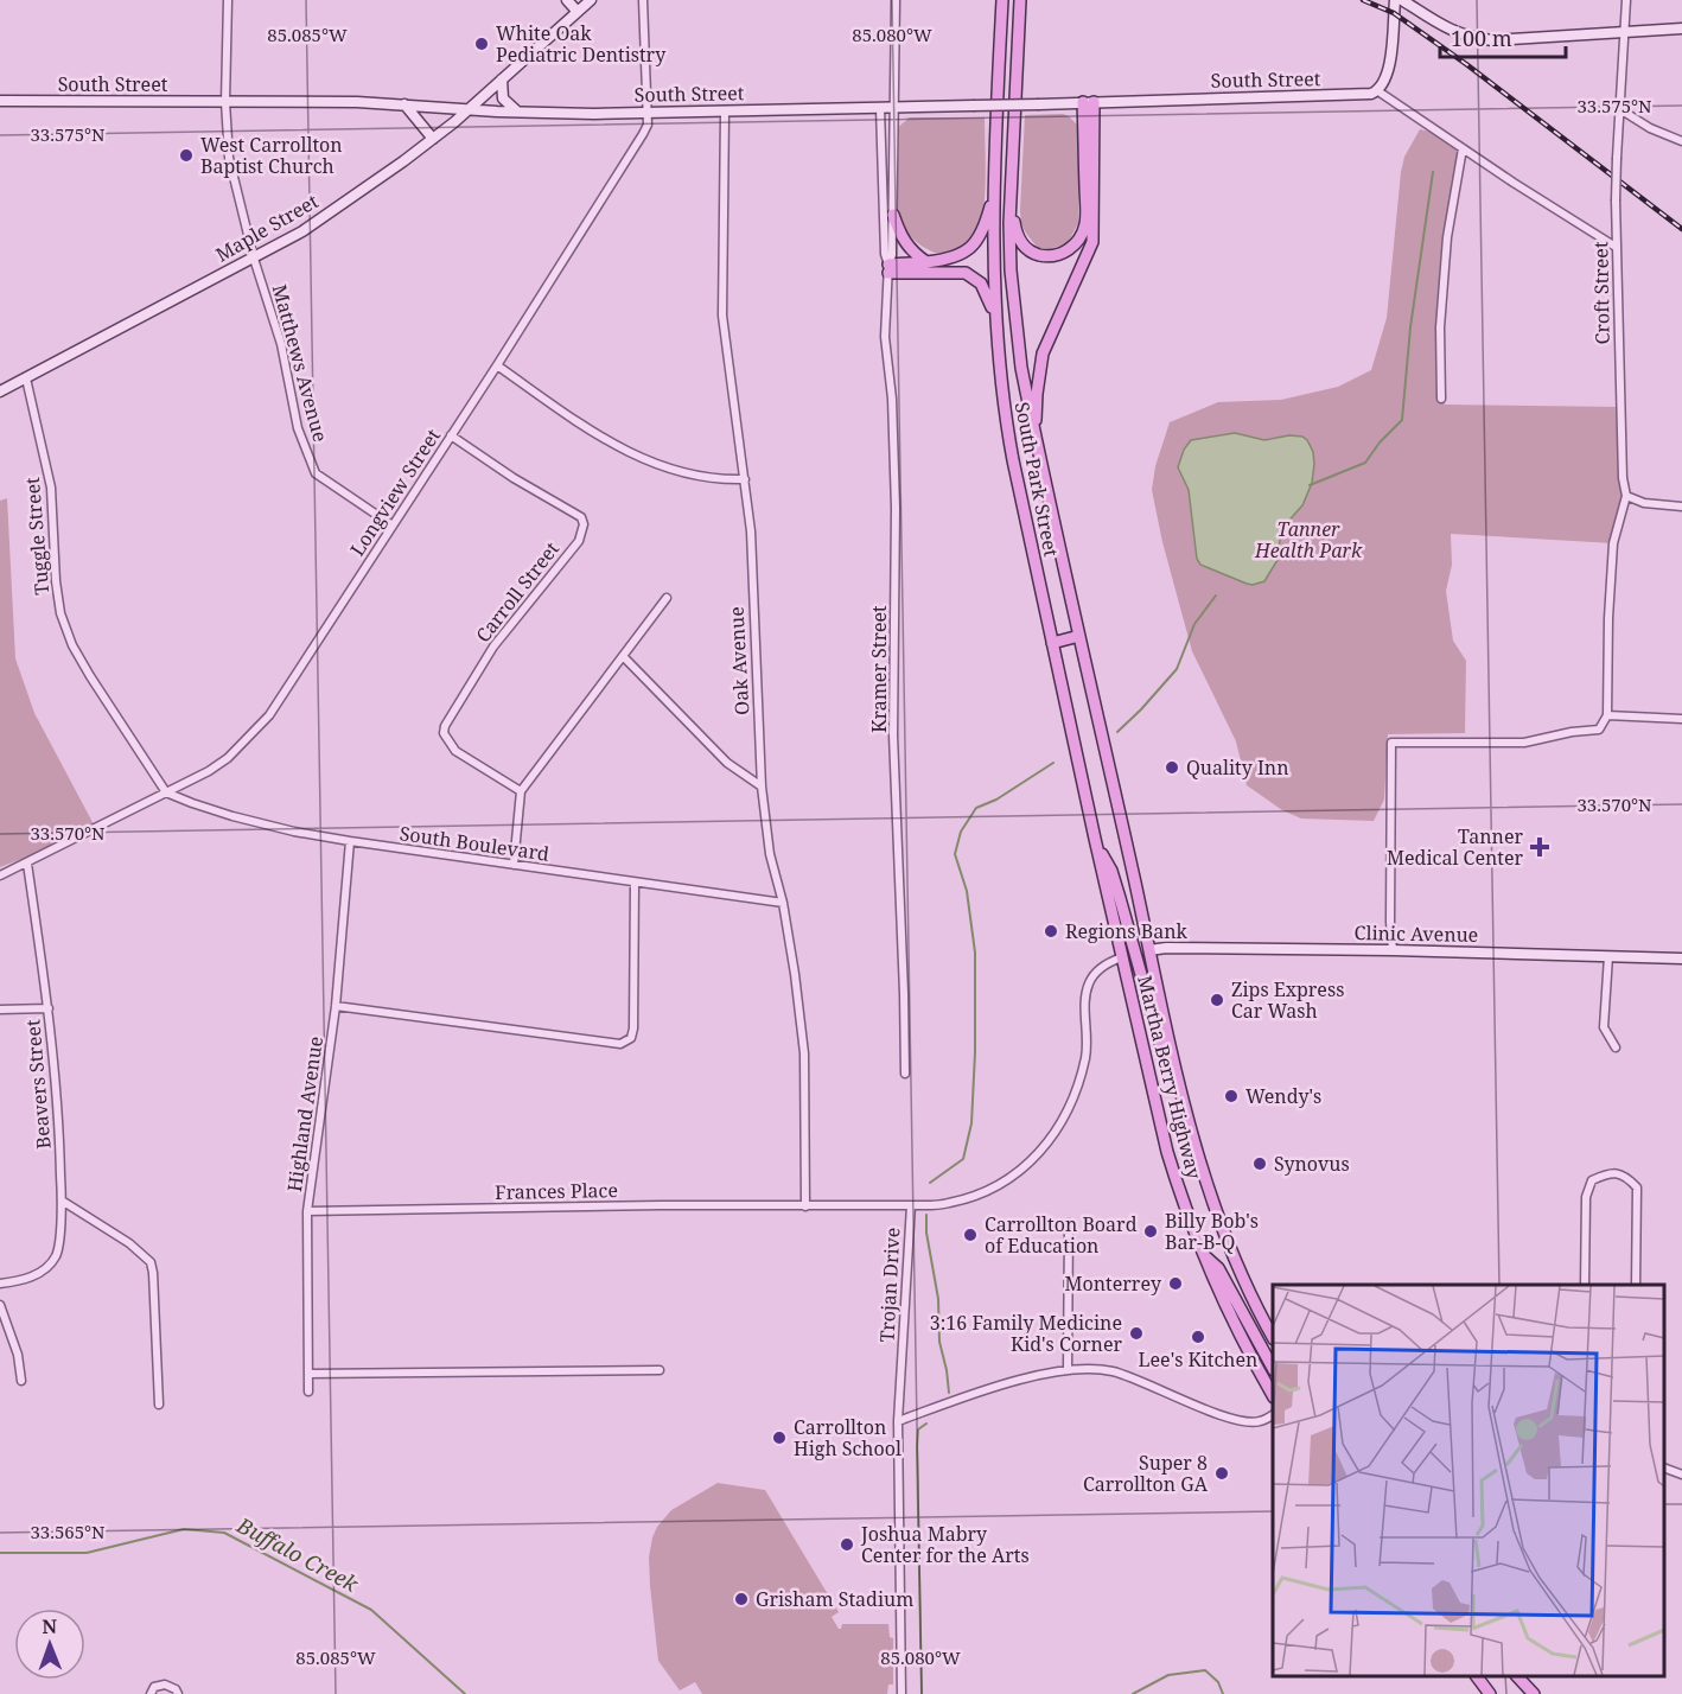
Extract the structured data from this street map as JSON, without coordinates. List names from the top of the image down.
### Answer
{
  "streets": {
    "main road": ["South Park Street", "Martha Berry Highway"],
    "street": [
      "South Street",
      "Maple Street",
      "Croft Street",
      "Matthews Avenue",
      "Longview Street",
      "Tuggle Street",
      "Carroll Street",
      "Oak Avenue",
      "Kramer Street",
      "South Boulevard",
      "Clinic Avenue",
      "Beavers Street",
      "Highland Avenue",
      "Frances Place",
      "Trojan Drive"
    ]
  },
  "crossings": [
    ["South Street", "Maple Street"],
    ["South Street", "Matthews Avenue"],
    ["South Street", "Longview Street"],
    ["South Street", "Oak Avenue"],
    ["South Street", "Kramer Street"],
    ["Maple Street", "Matthews Avenue"],
    ["Maple Street", "Tuggle Street"],
    ["Matthews Avenue", "Longview Street"],
    ["South Park Street", "Clinic Avenue"],
    ["South Park Street", "Martha Berry Highway"],
    ["South Park Street", "Trojan Drive"],
    ["Longview Street", "Tuggle Street"],
    ["Longview Street", "Carroll Street"],
    ["Longview Street", "South Boulevard"],
    ["Longview Street", "Beavers Street"],
    ["Tuggle Street", "South Boulevard"],
    ["Oak Avenue", "South Boulevard"],
    ["Oak Avenue", "Frances Place"],
    ["South Boulevard", "Highland Avenue"],
    ["Clinic Avenue", "Martha Berry Highway"],
    ["Martha Berry Highway", "Trojan Drive"],
    ["Highland Avenue", "Frances Place"],
    ["Frances Place", "Trojan Drive"]
  ],
  "water": ["Buffalo Creek"],
  "parks": ["Tanner Health Park"],
  "places": {
    "other": [
      "White Oak Pediatric Dentistry",
      "West Carrollton Baptist Church",
      "Quality Inn",
      "Regions Bank",
      "Zips Express Car Wash",
      "Wendy's",
      "Synovus",
      "Billy Bob's Bar-B-Q",
      "Carrollton Board of Education",
      "Monterrey",
      "3:16 Family Medicine Kid's Corner",
      "Lee's Kitchen",
      "Carrollton High School",
      "Super 8 Carrollton GA",
      "Joshua Mabry Center for the Arts",
      "Grisham Stadium"
    ],
    "health": ["Tanner Medical Center"]
  },
  "scale_bar": "100 m",
  "north": "top",
  "coordinates": [
    "85.085°W",
    "85.080°W",
    "33.575°N",
    "33.570°N",
    "33.565°N"
  ]
}
